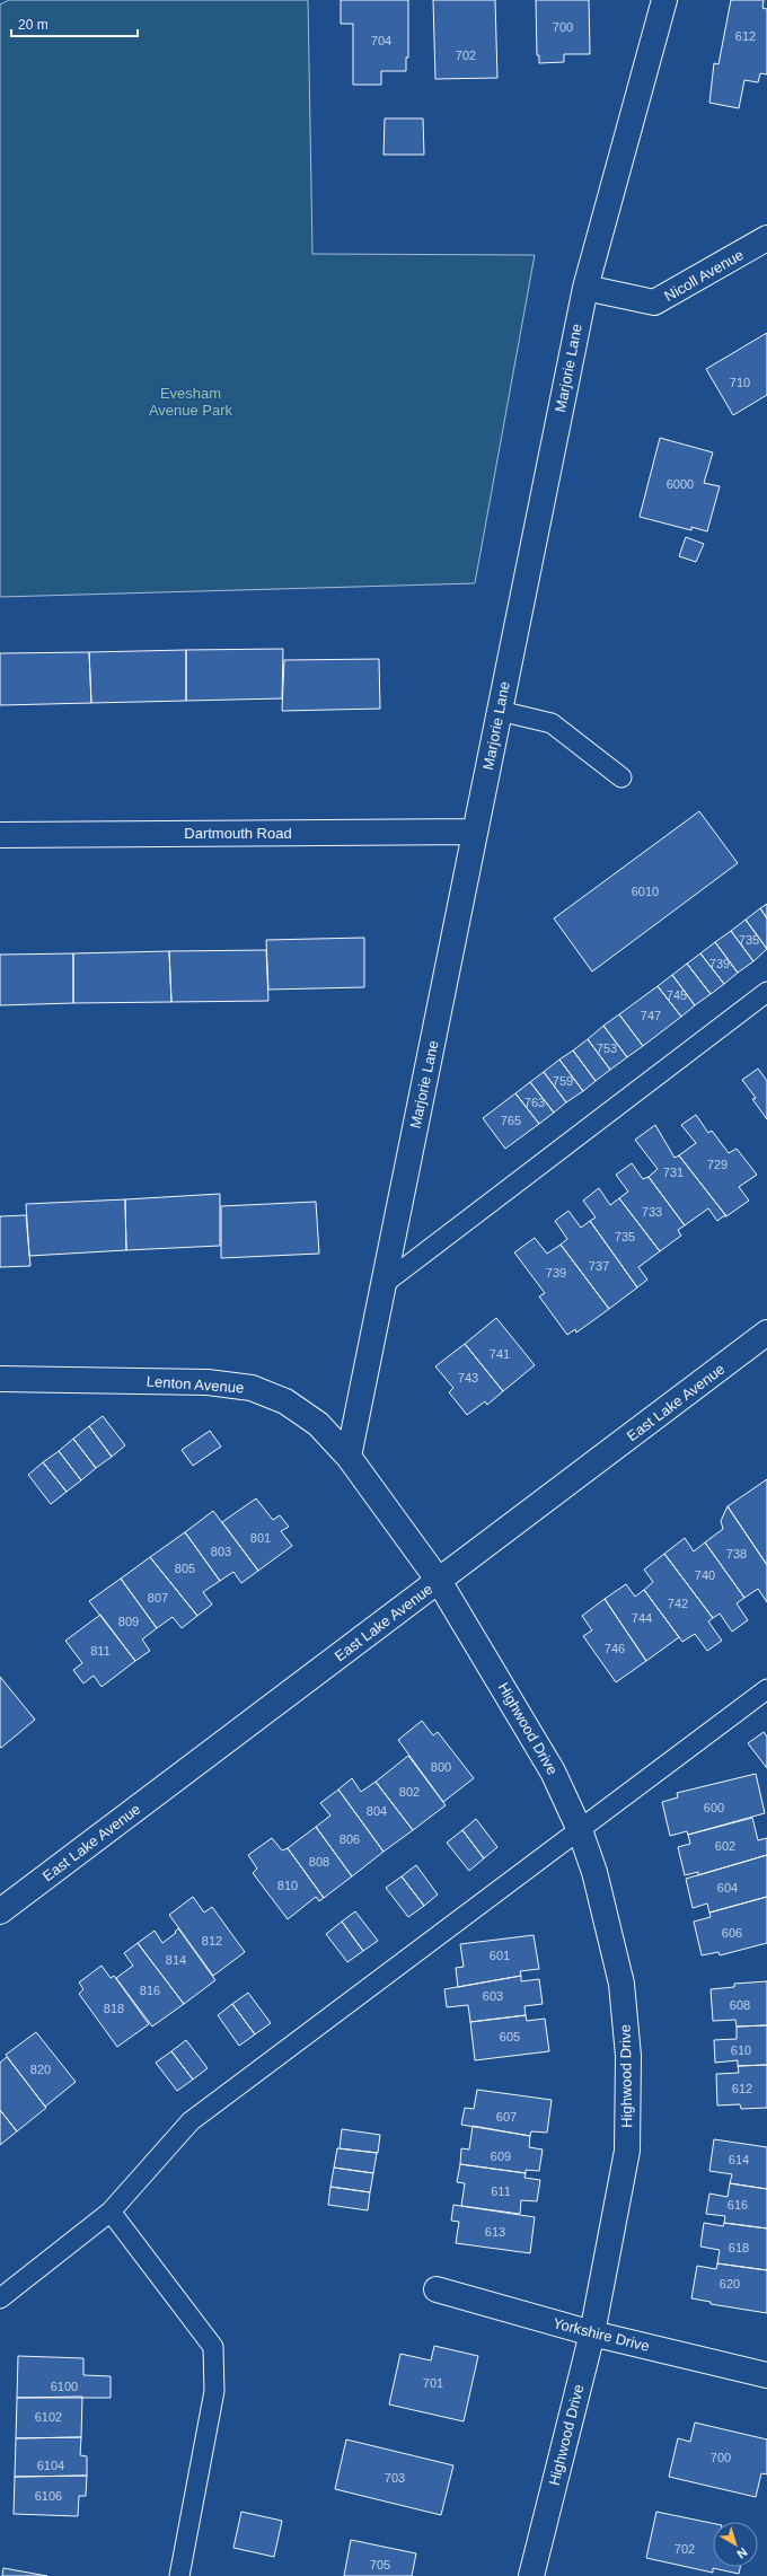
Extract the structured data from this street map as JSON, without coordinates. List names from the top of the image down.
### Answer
{
  "streets": {
    "street": [
      "Nicoll Avenue",
      "Marjorie Lane",
      "Dartmouth Road",
      "Lenton Avenue",
      "East Lake Avenue",
      "Highwood Drive",
      "Yorkshire Drive"
    ]
  },
  "crossings": [
    ["Nicoll Avenue", "Marjorie Lane"],
    ["Marjorie Lane", "Dartmouth Road"],
    ["Marjorie Lane", "Lenton Avenue"],
    ["Lenton Avenue", "East Lake Avenue"],
    ["Lenton Avenue", "Highwood Drive"],
    ["East Lake Avenue", "Highwood Drive"],
    ["Highwood Drive", "Yorkshire Drive"]
  ],
  "parks": ["Evesham Avenue Park"],
  "house_numbers": [
    "700",
    "612",
    "704",
    "702",
    "710",
    "6000",
    "6010",
    "735",
    "739",
    "745",
    "747",
    "753",
    "759",
    "763",
    "765",
    "729",
    "731",
    "733",
    "735",
    "737",
    "739",
    "741",
    "743",
    "801",
    "803",
    "738",
    "805",
    "740",
    "807",
    "742",
    "744",
    "809",
    "746",
    "811",
    "800",
    "802",
    "600",
    "804",
    "806",
    "602",
    "808",
    "810",
    "604",
    "606",
    "812",
    "601",
    "814",
    "816",
    "603",
    "608",
    "818",
    "605",
    "610",
    "820",
    "612",
    "607",
    "609",
    "614",
    "611",
    "616",
    "613",
    "618",
    "620",
    "701",
    "6100",
    "6102",
    "700",
    "6104",
    "703",
    "6106",
    "702",
    "705"
  ],
  "scale_bar": "20 m",
  "north": "bottom right"
}
